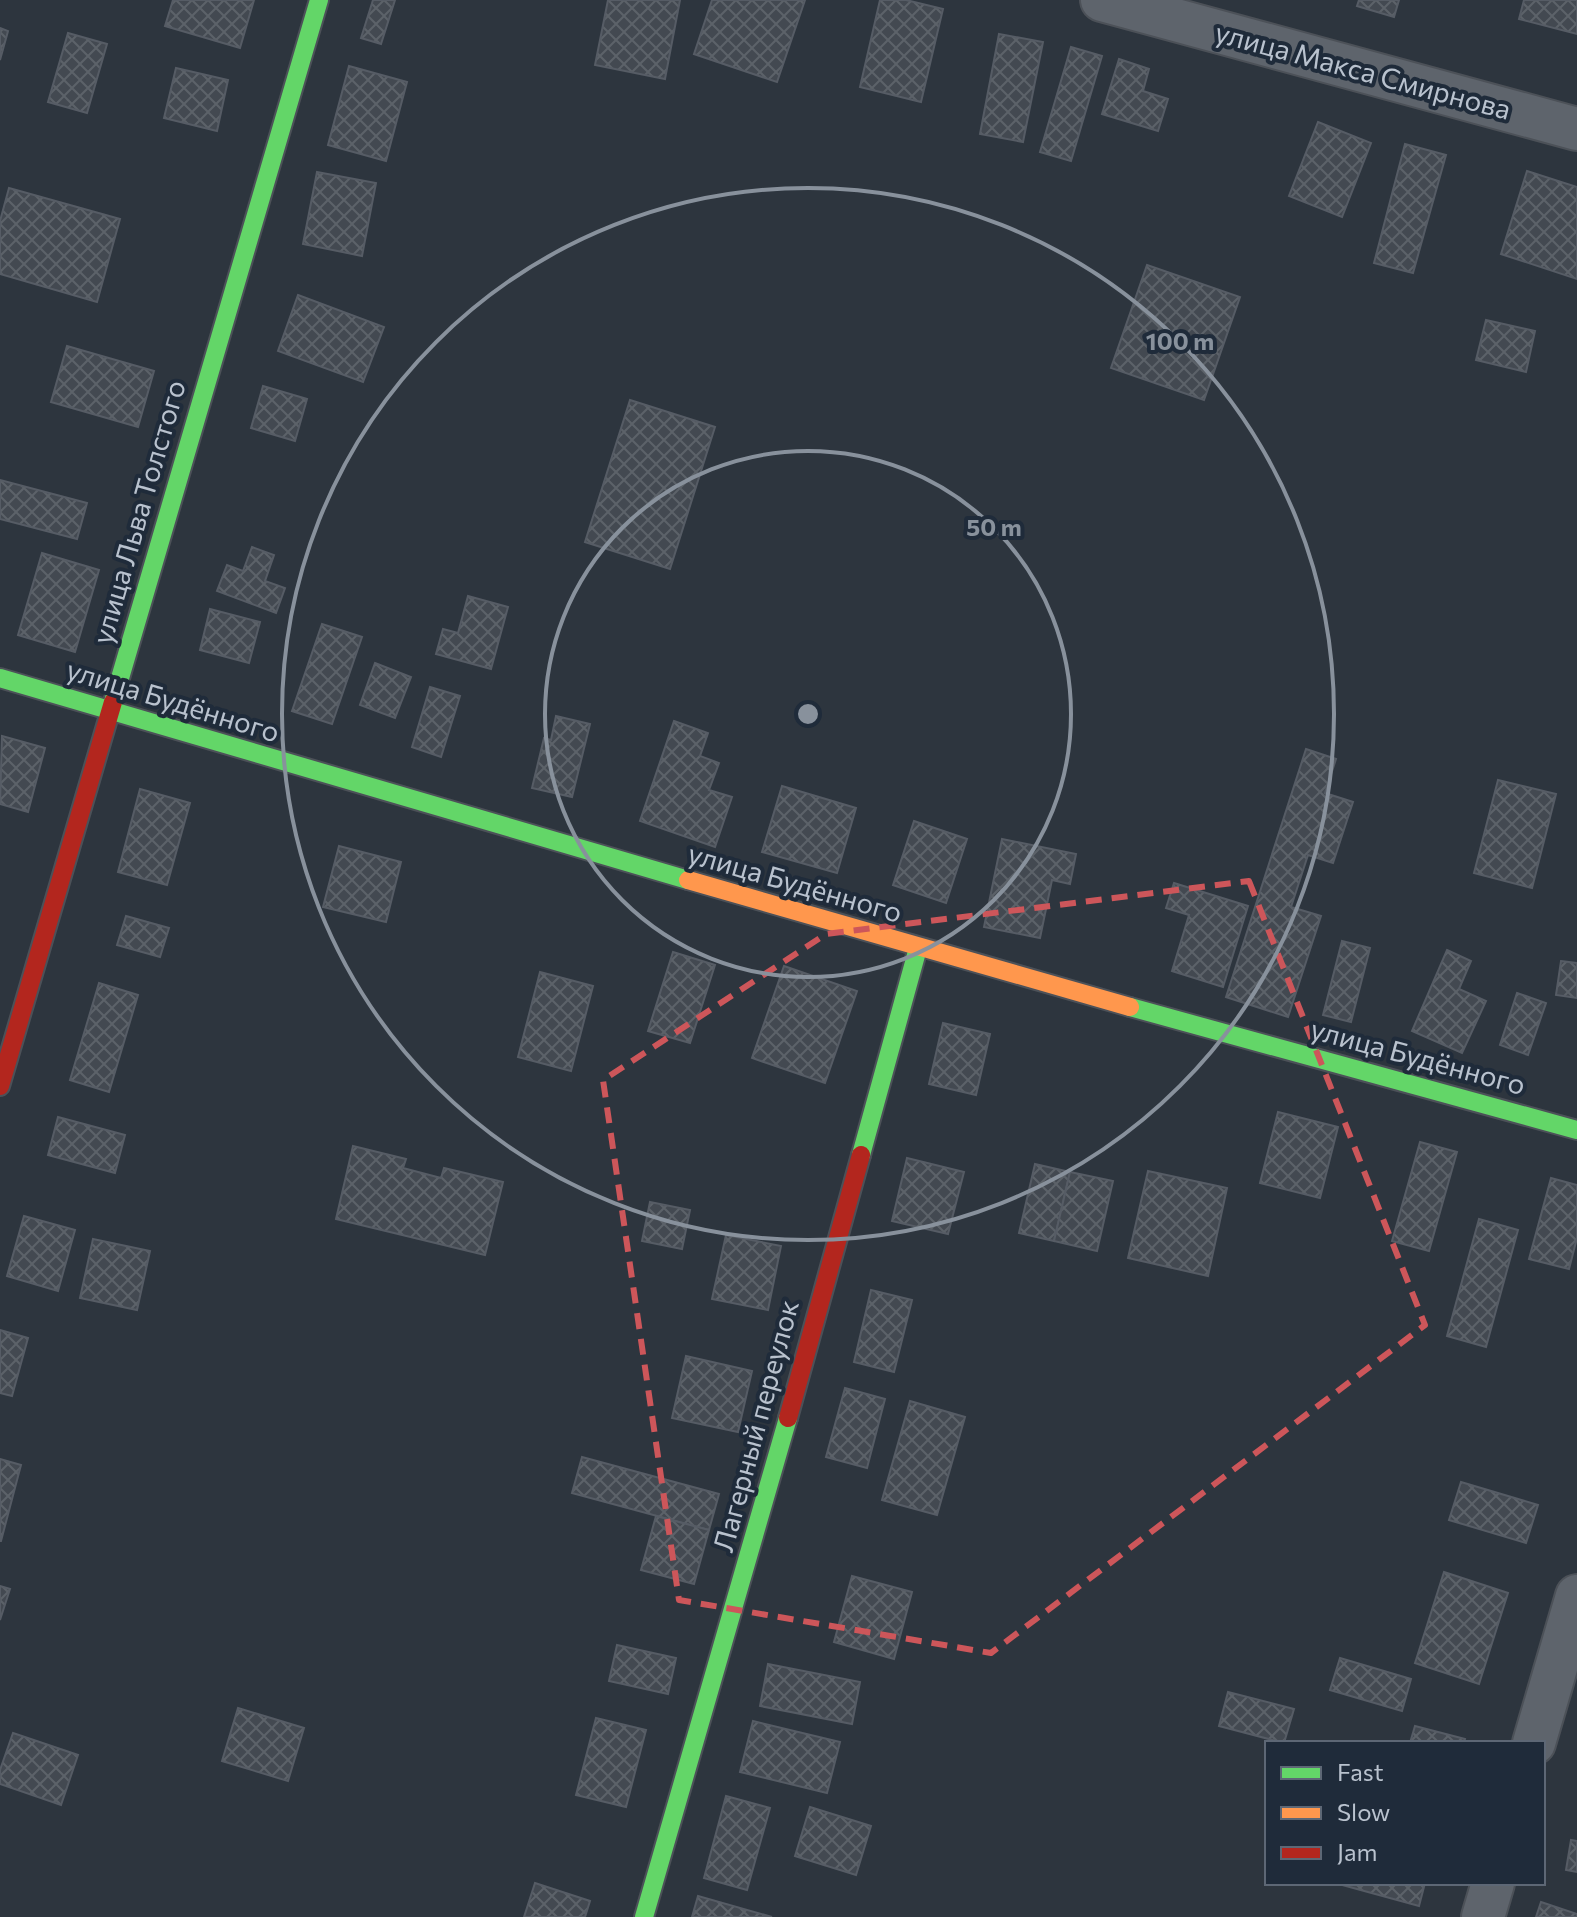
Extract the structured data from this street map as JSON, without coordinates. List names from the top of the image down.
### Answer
{
  "streets": {
    "street": [
      "улица Макса Смирнова",
      "улица Льва Толстого",
      "улица Будённого",
      "Лагерный переулок"
    ]
  },
  "crossings": [
    ["улица Льва Толстого", "улица Будённого"],
    ["улица Будённого", "Лагерный переулок"]
  ],
  "legend": ["Fast", "Slow", "Jam"],
  "rings": ["100 m", "50 m"]
}
